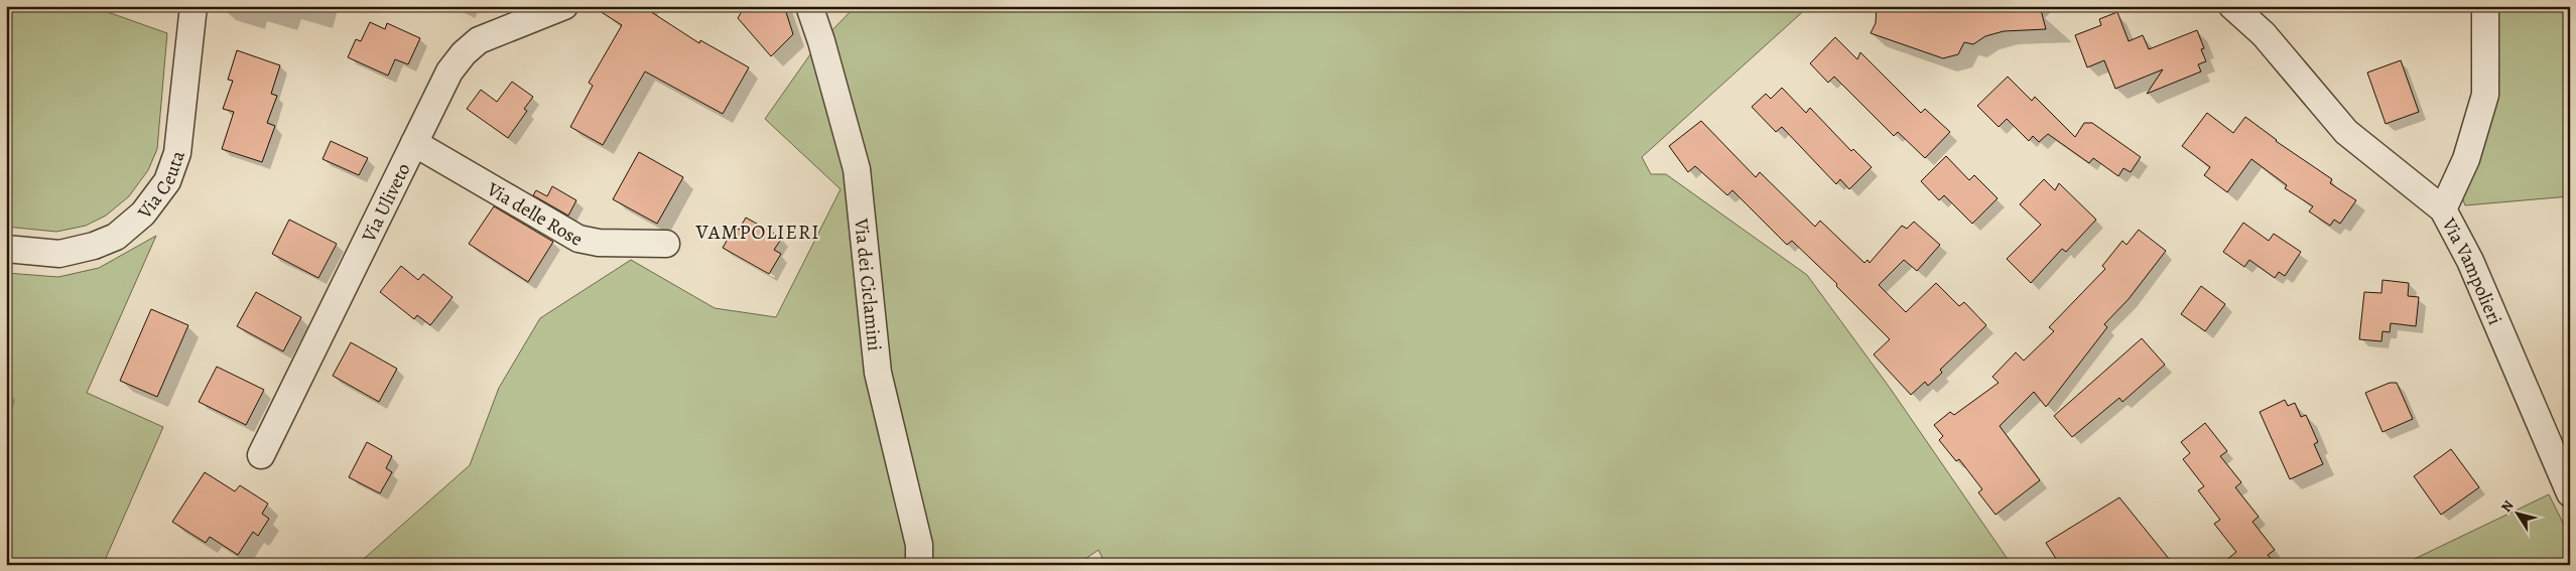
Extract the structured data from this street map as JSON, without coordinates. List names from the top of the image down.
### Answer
{
  "streets": {
    "street": [
      "Via Ceuta",
      "Via Uliveto",
      "Via delle Rose",
      "Via Vampolieri",
      "Via dei Ciclamini"
    ]
  },
  "crossings": [
    ["Via Uliveto", "Via delle Rose"]
  ],
  "districts": ["VAMPOLIERI"],
  "north": "top left"
}
